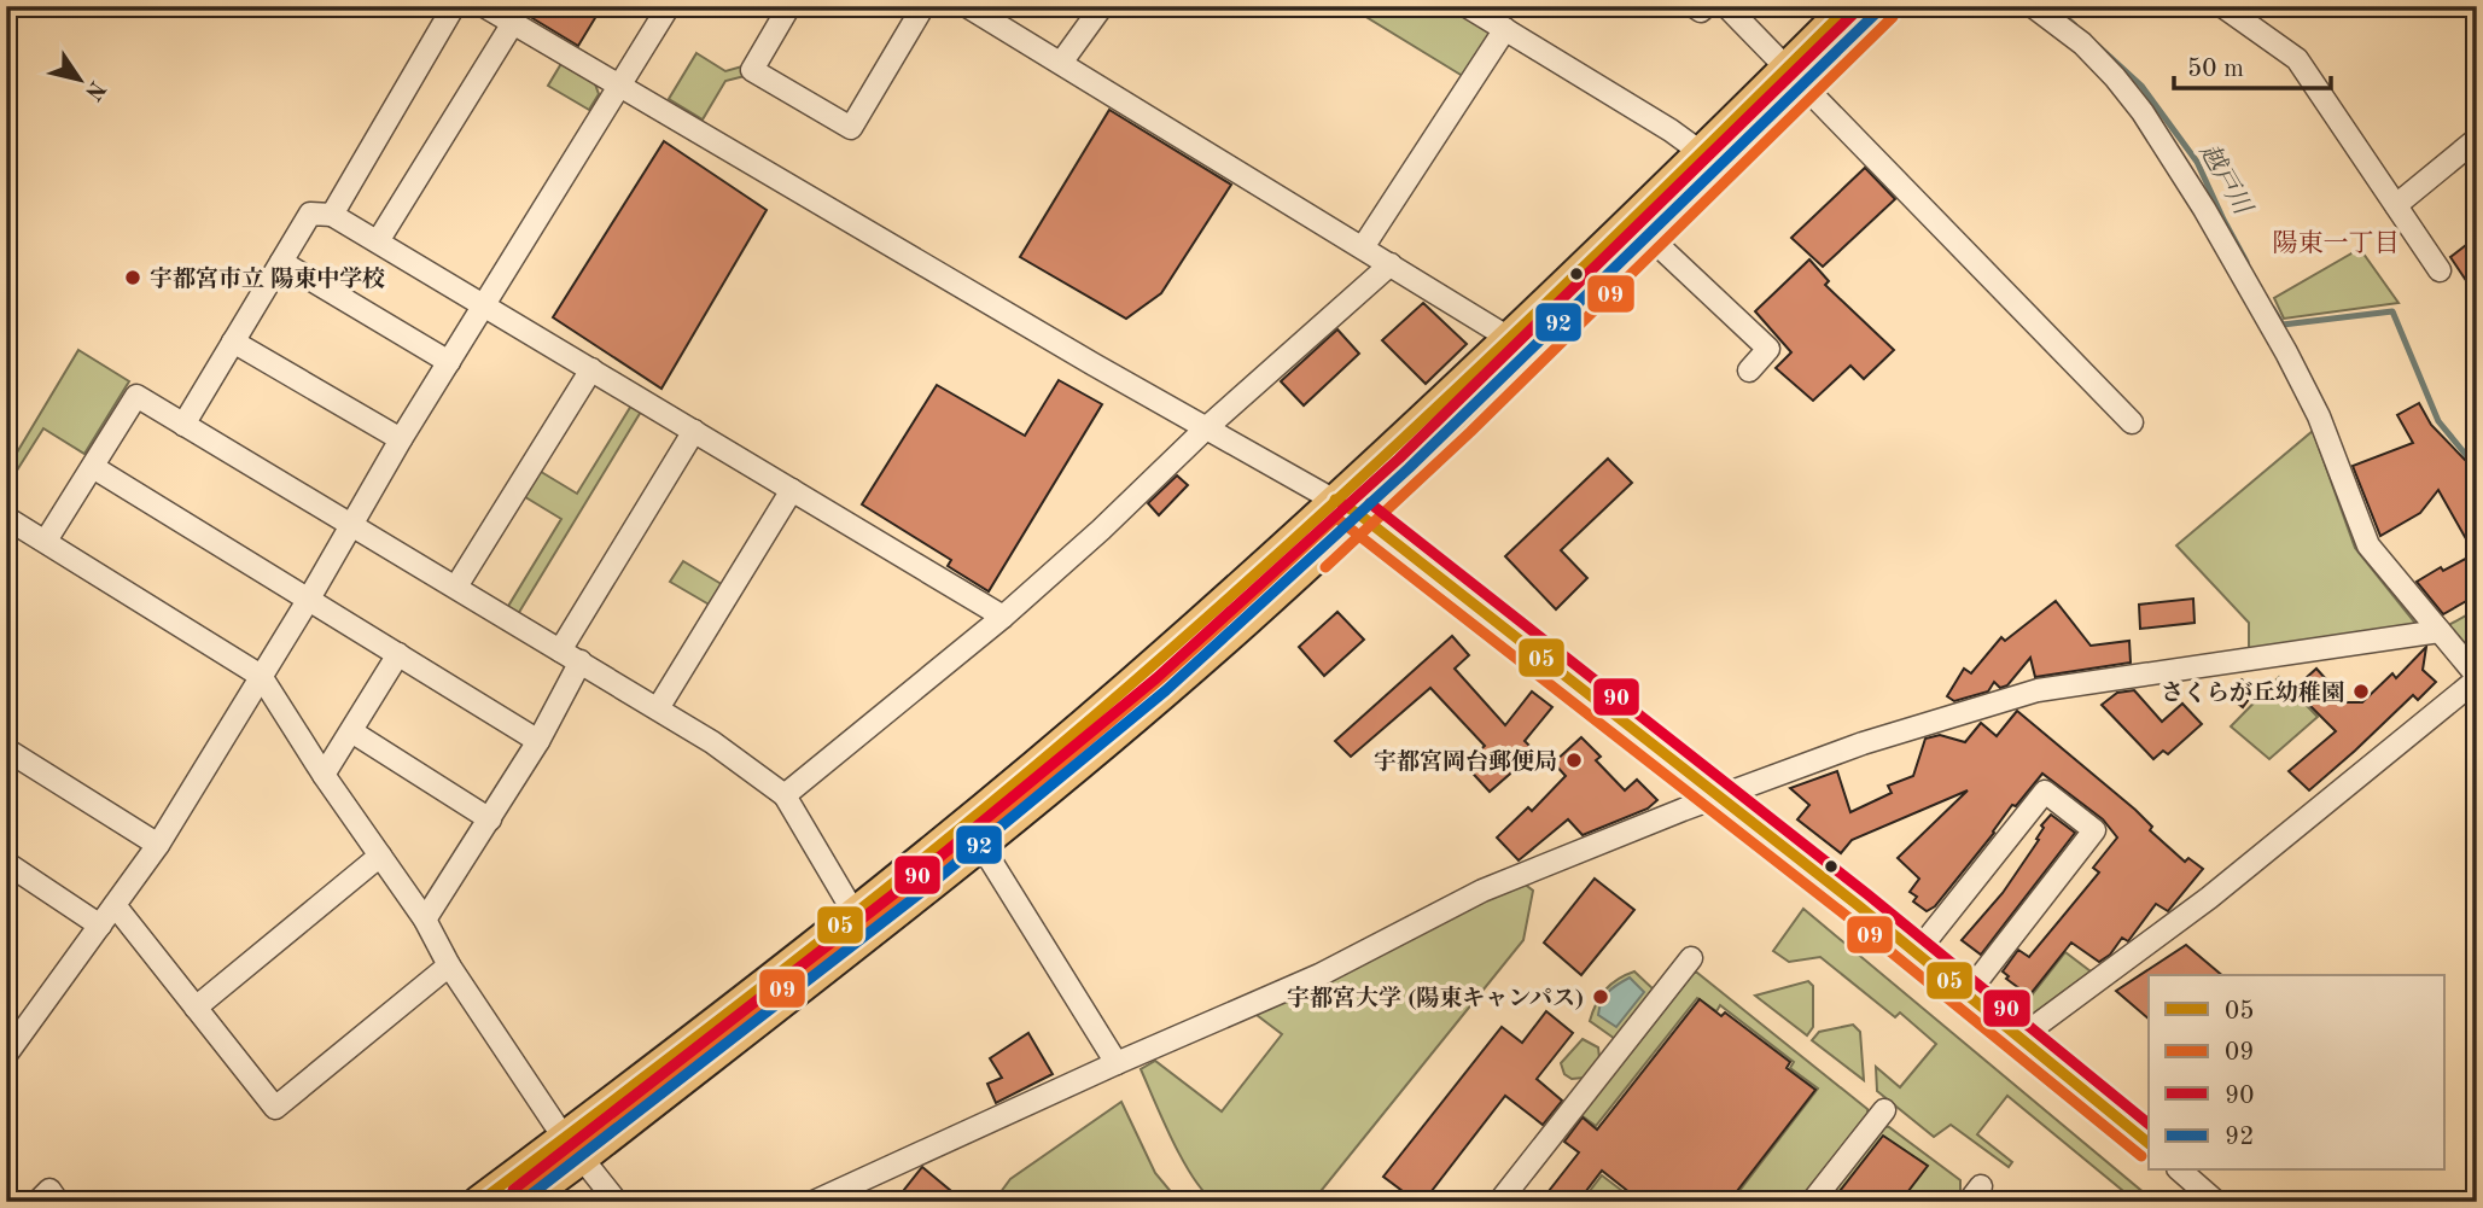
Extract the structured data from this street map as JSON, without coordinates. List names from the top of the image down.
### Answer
{
  "districts": ["陽東一丁目"],
  "water": ["越戸川"],
  "places": [
    "宇都宮市立 陽東中学校",
    "さくらが丘幼稚園",
    "宇都宮岡台郵便局",
    "宇都宮大学 (陽東キャンパス)"
  ],
  "lines": [
    "transit line 05",
    "transit line 90",
    "transit line 92",
    "transit line 09"
  ],
  "legend": [
    "05",
    "09",
    "90",
    "92"
  ],
  "scale_bar": "50 m",
  "north": "bottom right"
}
